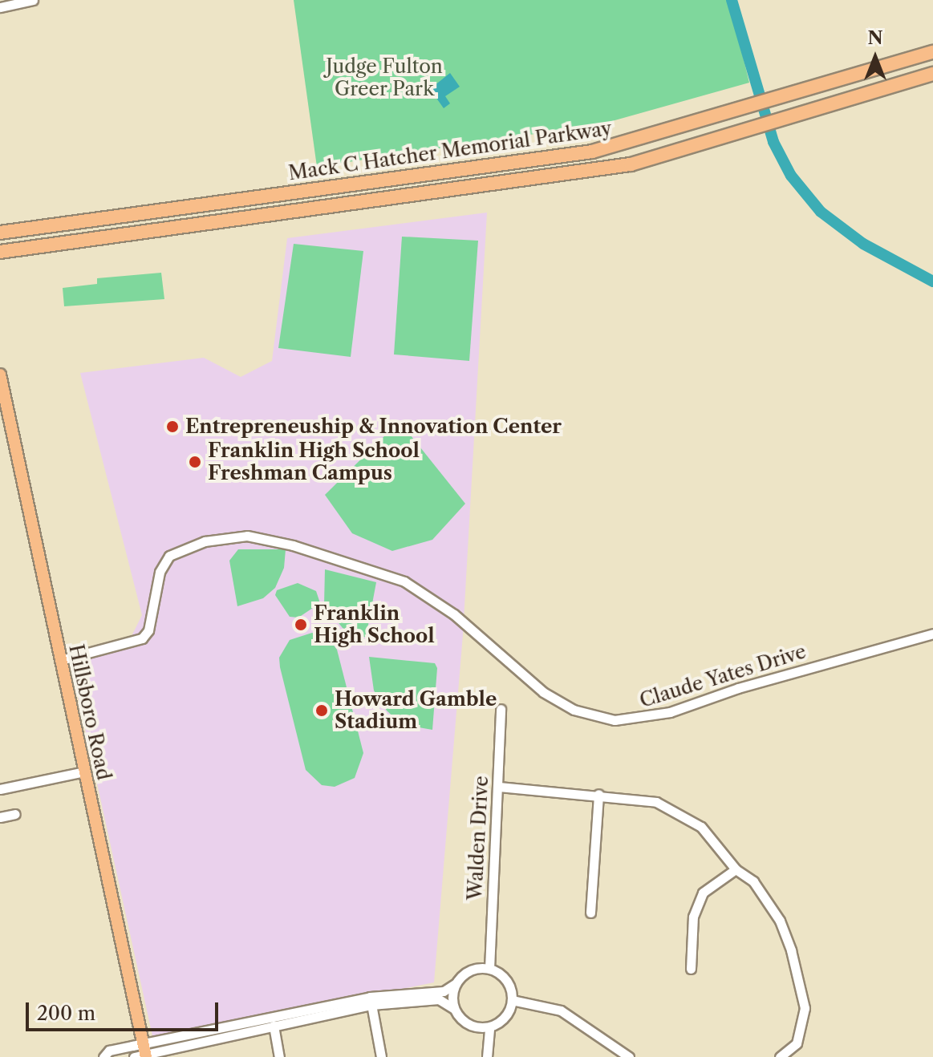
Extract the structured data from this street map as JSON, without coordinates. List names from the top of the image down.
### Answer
{
  "streets": {
    "highway": ["Mack C Hatcher Memorial Parkway"],
    "main road": ["Hillsboro Road"],
    "street": ["Claude Yates Drive", "Walden Drive"]
  },
  "crossings": [
    ["Claude Yates Drive", "Hillsboro Road"]
  ],
  "parks": ["Judge Fulton Greer Park"],
  "places": [
    "Entrepreneuship & Innovation Center",
    "Franklin High School Freshman Campus",
    "Franklin High School",
    "Howard Gamble Stadium"
  ],
  "scale_bar": "200 m",
  "north": "top"
}
